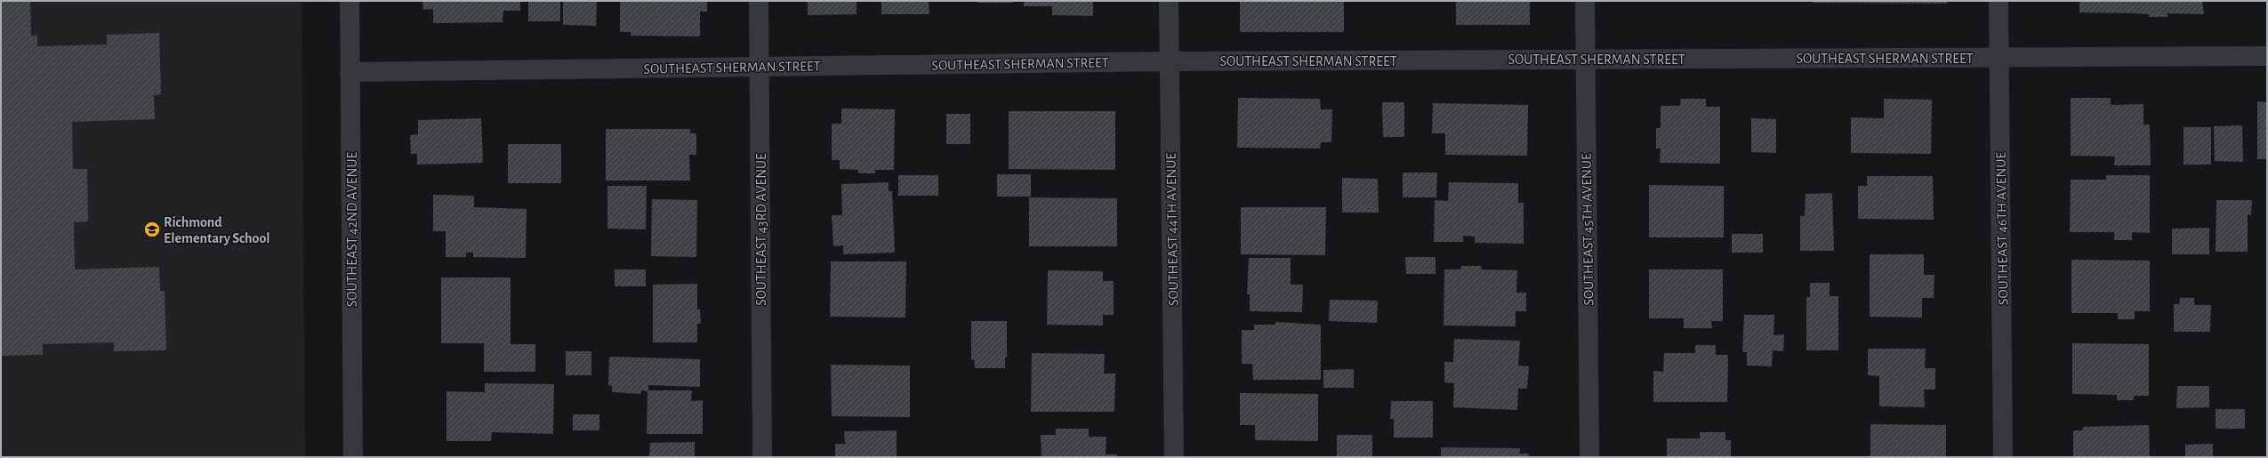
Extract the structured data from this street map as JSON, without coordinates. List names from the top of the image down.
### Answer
{
  "streets": {
    "street": [
      "SOUTHEAST SHERMAN STREET",
      "SOUTHEAST 46TH AVENUE",
      "SOUTHEAST 42ND AVENUE",
      "SOUTHEAST 43RD AVENUE",
      "SOUTHEAST 44TH AVENUE",
      "SOUTHEAST 45TH AVENUE"
    ]
  },
  "crossings": [
    ["SOUTHEAST SHERMAN STREET", "SOUTHEAST 46TH AVENUE"],
    ["SOUTHEAST SHERMAN STREET", "SOUTHEAST 42ND AVENUE"],
    ["SOUTHEAST SHERMAN STREET", "SOUTHEAST 43RD AVENUE"],
    ["SOUTHEAST SHERMAN STREET", "SOUTHEAST 44TH AVENUE"],
    ["SOUTHEAST SHERMAN STREET", "SOUTHEAST 45TH AVENUE"]
  ],
  "places": {
    "school or university": ["Richmond Elementary School"]
  }
}
